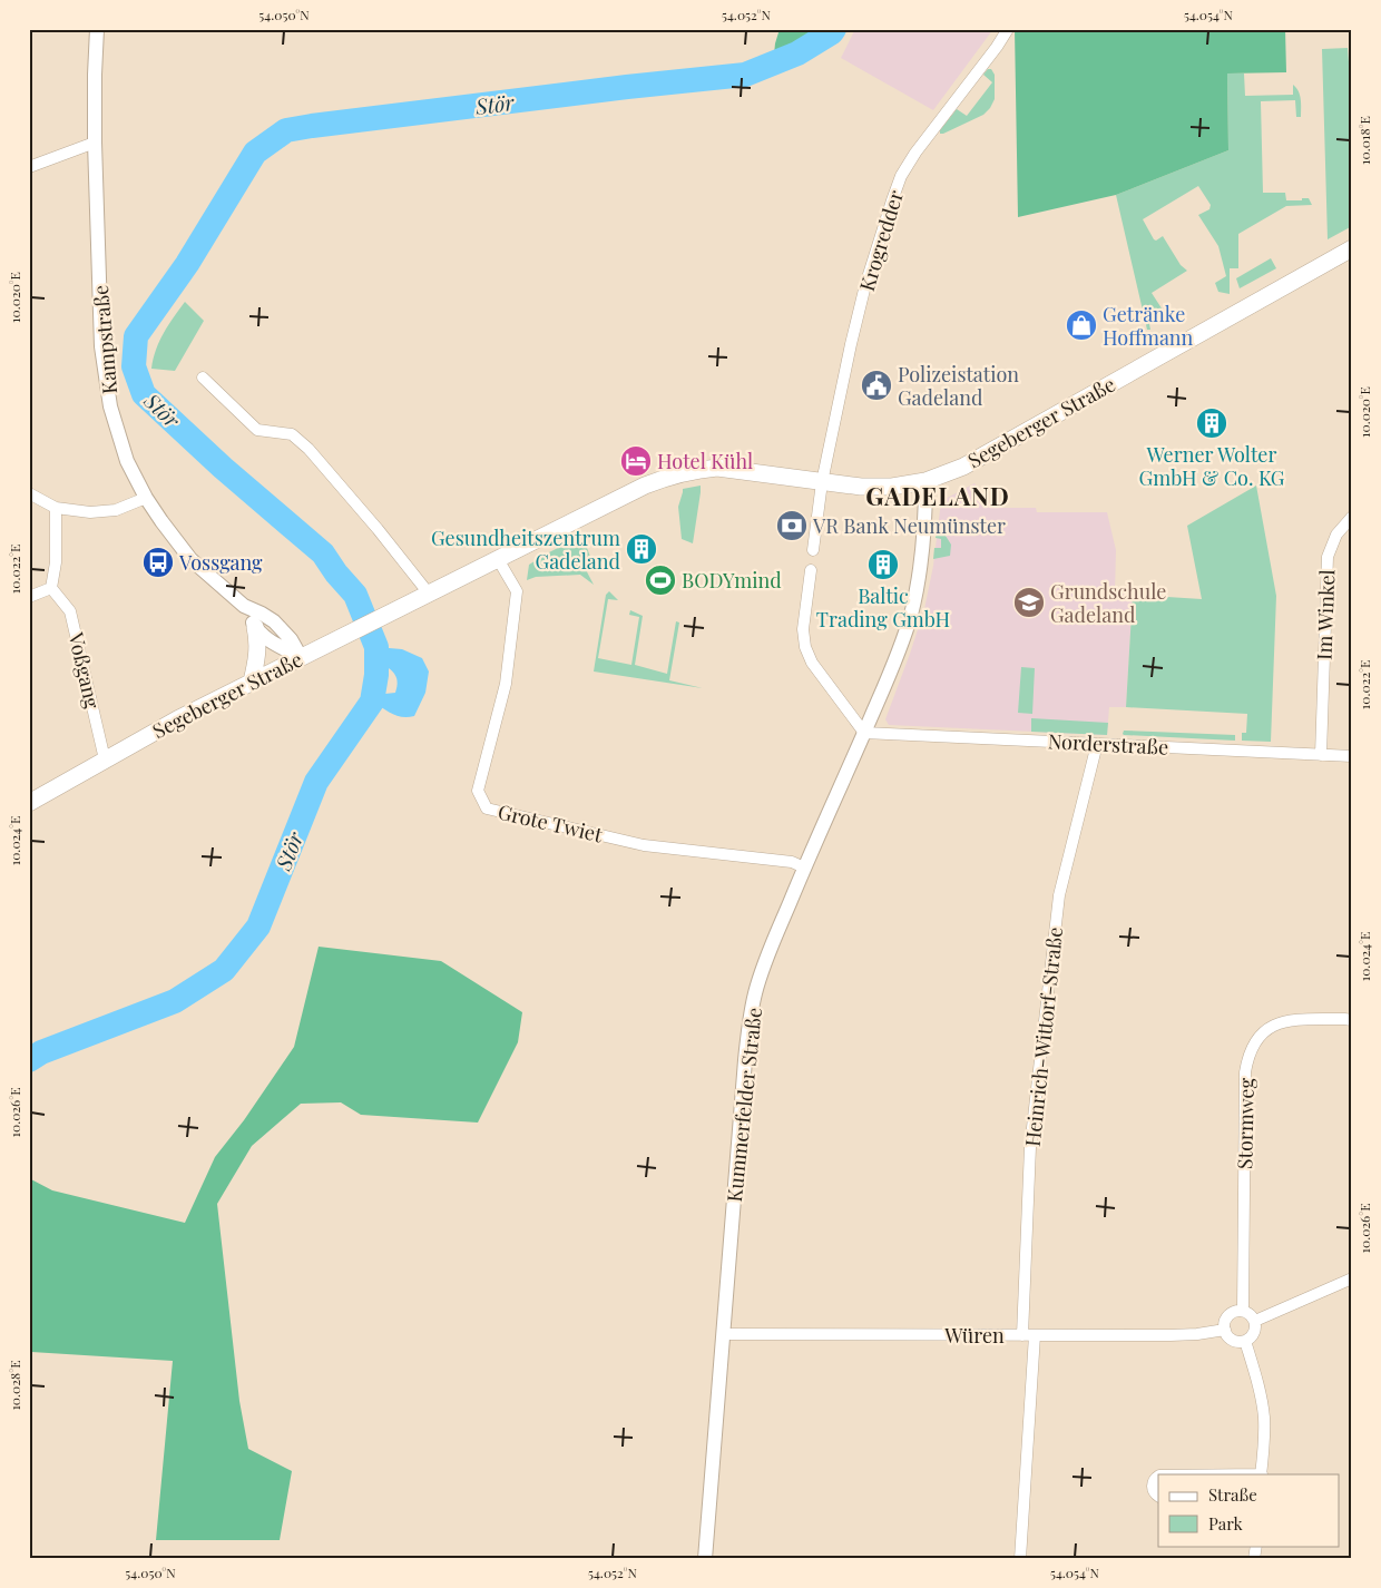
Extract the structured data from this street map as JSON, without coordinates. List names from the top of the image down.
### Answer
{
  "streets": {
    "main road": ["Segeberger Straße"],
    "street": [
      "Krogredder",
      "Kampstraße",
      "Im Winkel",
      "Voßgang",
      "Norderstraße",
      "Grote Twiet",
      "Heinrich-Wittorf-Straße",
      "Kummerfelder Straße",
      "Stormweg",
      "Würen"
    ]
  },
  "crossings": [
    ["Krogredder", "Segeberger Straße"],
    ["Kampstraße", "Segeberger Straße"],
    ["Segeberger Straße", "Voßgang"],
    ["Segeberger Straße", "Grote Twiet"],
    ["Segeberger Straße", "Kummerfelder Straße"],
    ["Im Winkel", "Norderstraße"],
    ["Norderstraße", "Heinrich-Wittorf-Straße"],
    ["Norderstraße", "Kummerfelder Straße"],
    ["Grote Twiet", "Kummerfelder Straße"],
    ["Heinrich-Wittorf-Straße", "Würen"],
    ["Kummerfelder Straße", "Würen"],
    ["Stormweg", "Würen"]
  ],
  "districts": ["GADELAND"],
  "water": ["Stör"],
  "places": {
    "shop": ["Getränke Hoffmann"],
    "public building": ["Polizeistation Gadeland"],
    "building": ["Werner Wolter GmbH & Co. KG", "Gesundheitszentrum Gadeland", "Baltic Trading GmbH"],
    "hotel": ["Hotel Kühl"],
    "bank": ["VR Bank Neumünster"],
    "bus stop": ["Vossgang"],
    "sports": ["BODYmind"],
    "school or university": ["Grundschule Gadeland"]
  },
  "legend": ["Straße", "Park"],
  "coordinates": [
    "54.050°N",
    "54.052°N",
    "54.054°N",
    "10.018°E",
    "10.020°E",
    "10.022°E",
    "10.024°E",
    "10.026°E",
    "10.028°E"
  ]
}
